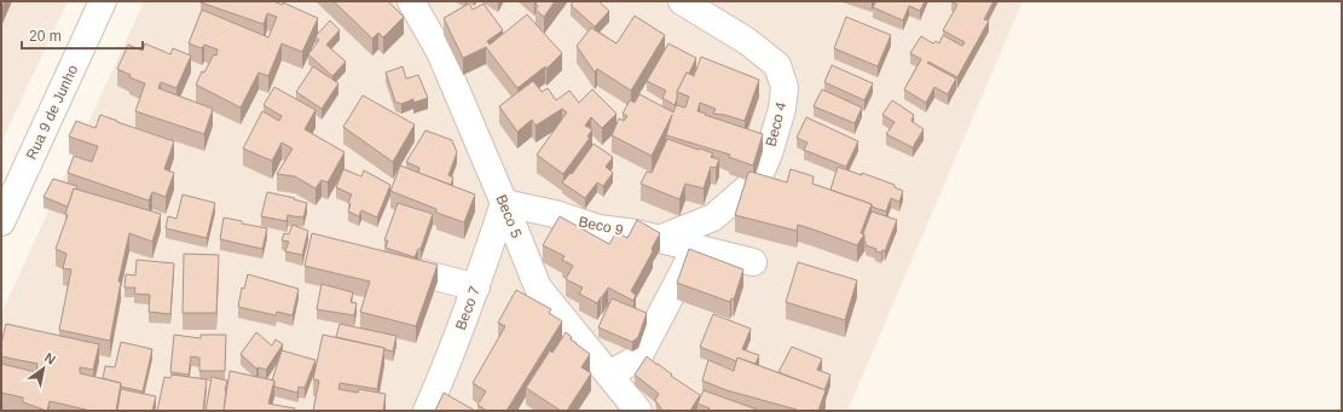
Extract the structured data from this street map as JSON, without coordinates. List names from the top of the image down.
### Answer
{
  "streets": {
    "street": [
      "Rua 9 de Junho",
      "Beco 4",
      "Beco 5",
      "Beco 9",
      "Beco 7"
    ]
  },
  "crossings": [
    ["Beco 4", "Beco 9"],
    ["Beco 5", "Beco 9"],
    ["Beco 5", "Beco 7"],
    ["Beco 9", "Beco 7"]
  ],
  "scale_bar": "20 m",
  "north": "top right"
}
